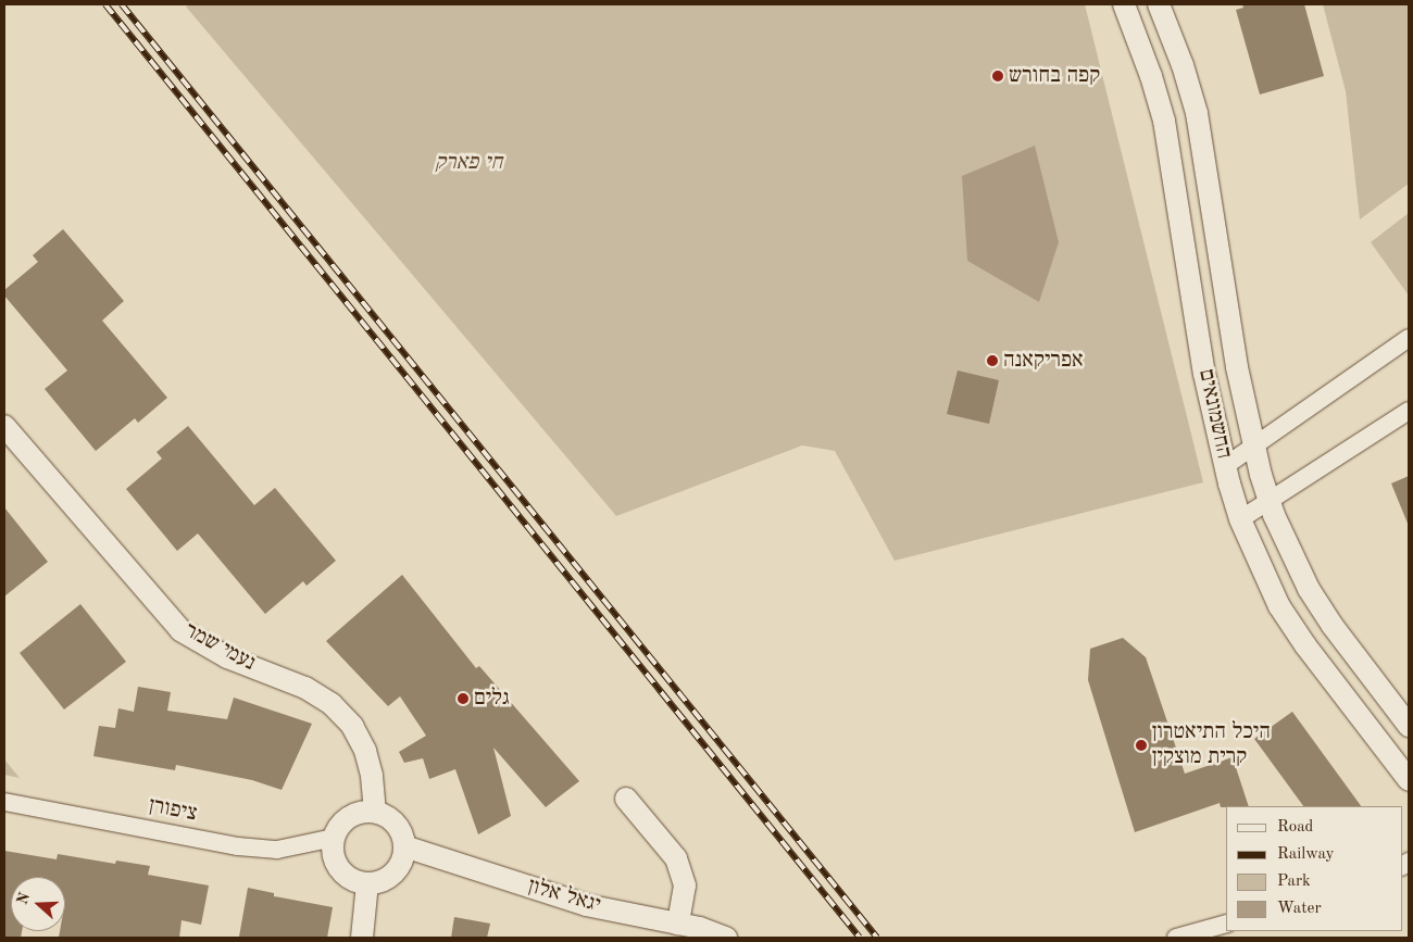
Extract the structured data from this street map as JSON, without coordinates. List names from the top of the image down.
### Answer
{
  "streets": {
    "street": [
      "החשמונאים",
      "נעמי שמר",
      "ציפורן",
      "יגאל אלון"
    ]
  },
  "crossings": [
    ["נעמי שמר", "ציפורן"],
    ["נעמי שמר", "יגאל אלון"],
    ["ציפורן", "יגאל אלון"]
  ],
  "parks": ["חי פארק"],
  "places": [
    "קפה בחורש",
    "אפריקאנה",
    "גלים",
    "היכל התיאטרון קרית מוצקין"
  ],
  "legend": [
    "Road",
    "Railway",
    "Park",
    "Water"
  ],
  "north": "left"
}
